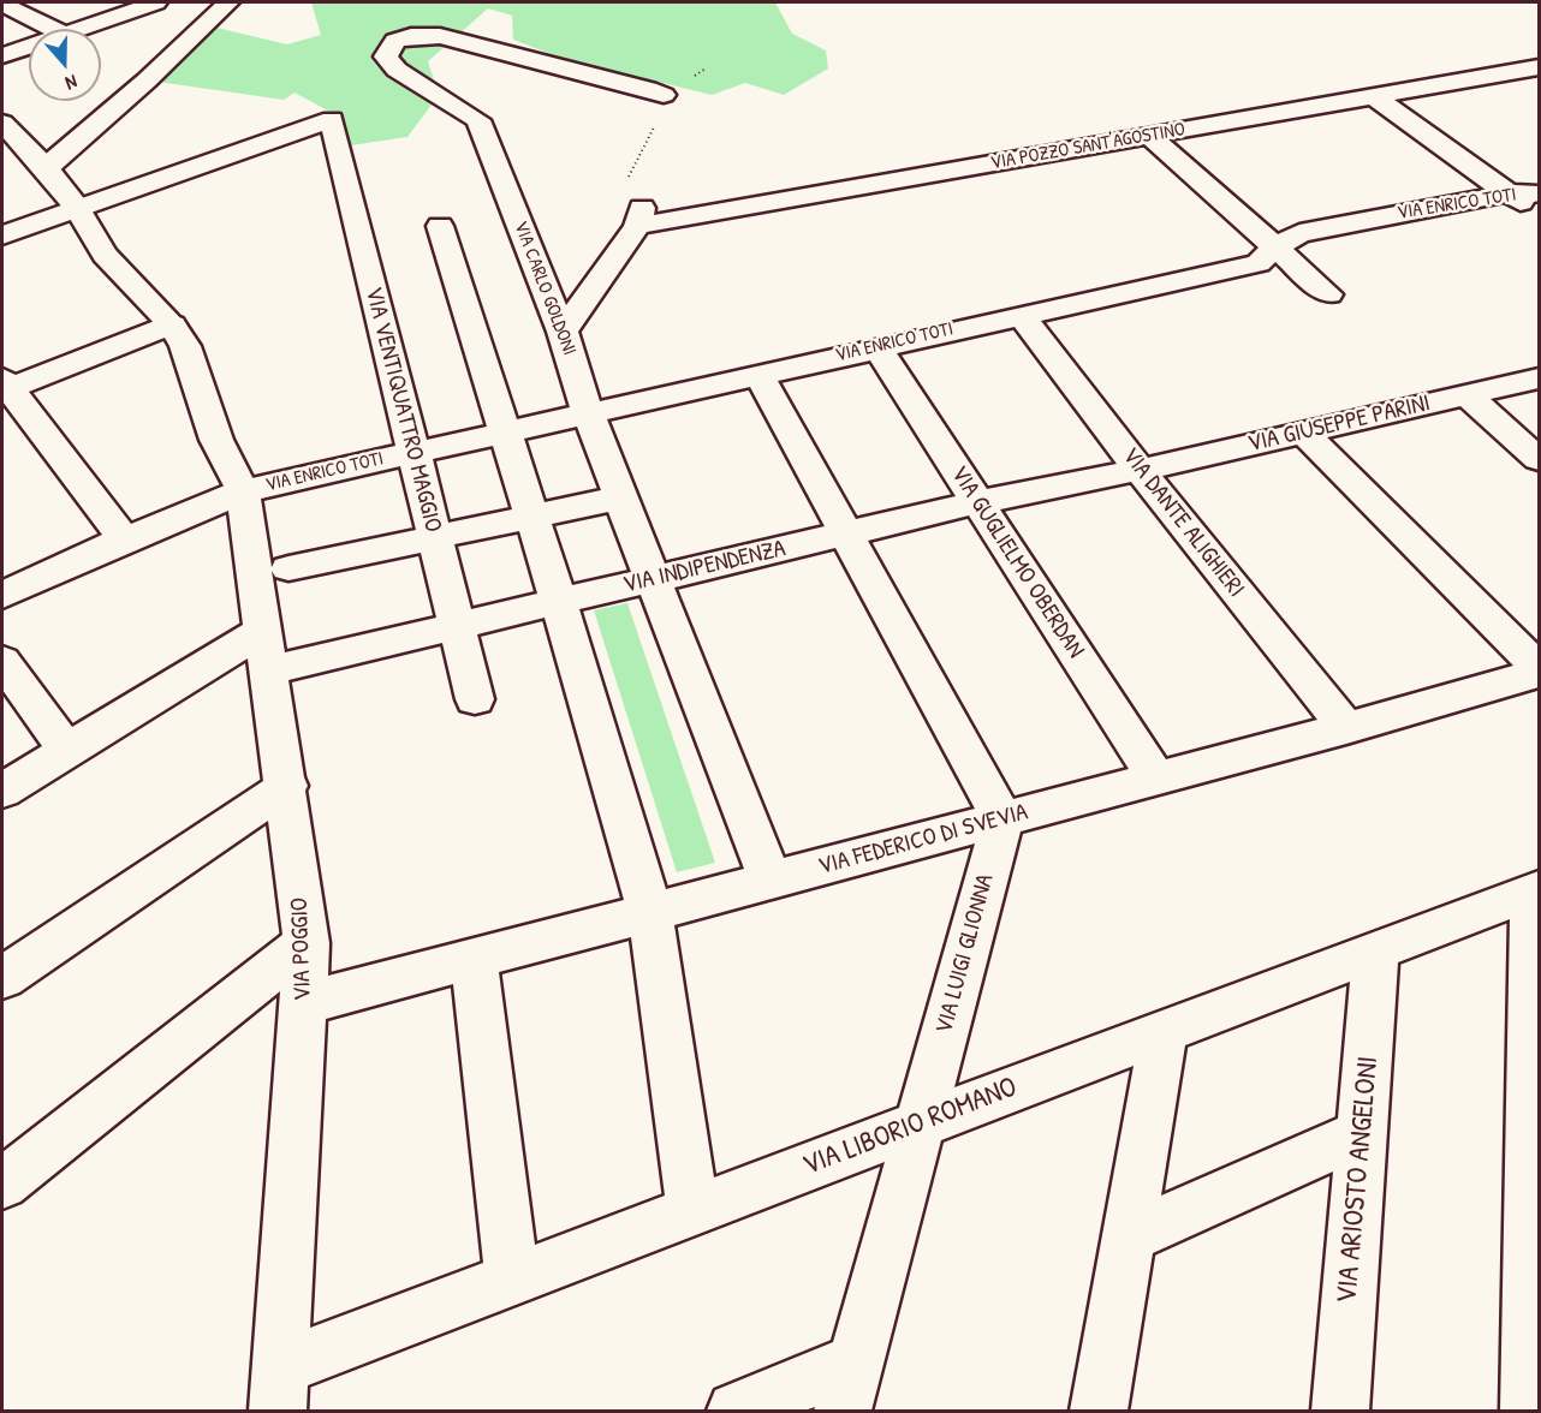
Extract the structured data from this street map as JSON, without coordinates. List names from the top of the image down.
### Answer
{
  "streets": {
    "street": [
      "VIA POZZO SANT'AGOSTINO",
      "VIA ENRICO TOTI",
      "VIA CARLO GOLDONI",
      "VIA VENTIQUATTRO MAGGIO",
      "VIA GIUSEPPE PARINI",
      "VIA DANTE ALIGHIERI",
      "VIA GUGLIELMO OBERDAN",
      "VIA INDIPENDENZA",
      "VIA FEDERICO DI SVEVIA",
      "VIA POGGIO",
      "VIA LUIGI GLIONNA",
      "VIA LIBORIO ROMANO",
      "VIA ARIOSTO ANGELONI"
    ]
  },
  "crossings": [
    ["VIA ENRICO TOTI", "VIA CARLO GOLDONI"],
    ["VIA ENRICO TOTI", "VIA VENTIQUATTRO MAGGIO"],
    ["VIA ENRICO TOTI", "VIA DANTE ALIGHIERI"],
    ["VIA ENRICO TOTI", "VIA GUGLIELMO OBERDAN"],
    ["VIA ENRICO TOTI", "VIA POGGIO"],
    ["VIA CARLO GOLDONI", "VIA INDIPENDENZA"],
    ["VIA CARLO GOLDONI", "VIA FEDERICO DI SVEVIA"],
    ["VIA VENTIQUATTRO MAGGIO", "VIA INDIPENDENZA"],
    ["VIA VENTIQUATTRO MAGGIO", "VIA POGGIO"],
    ["VIA GIUSEPPE PARINI", "VIA DANTE ALIGHIERI"],
    ["VIA GIUSEPPE PARINI", "VIA INDIPENDENZA"],
    ["VIA DANTE ALIGHIERI", "VIA INDIPENDENZA"],
    ["VIA DANTE ALIGHIERI", "VIA FEDERICO DI SVEVIA"],
    ["VIA GUGLIELMO OBERDAN", "VIA INDIPENDENZA"],
    ["VIA GUGLIELMO OBERDAN", "VIA FEDERICO DI SVEVIA"],
    ["VIA INDIPENDENZA", "VIA POGGIO"],
    ["VIA FEDERICO DI SVEVIA", "VIA POGGIO"],
    ["VIA FEDERICO DI SVEVIA", "VIA LUIGI GLIONNA"],
    ["VIA POGGIO", "VIA LIBORIO ROMANO"],
    ["VIA LUIGI GLIONNA", "VIA LIBORIO ROMANO"],
    ["VIA LIBORIO ROMANO", "VIA ARIOSTO ANGELONI"]
  ],
  "north": "bottom"
}
